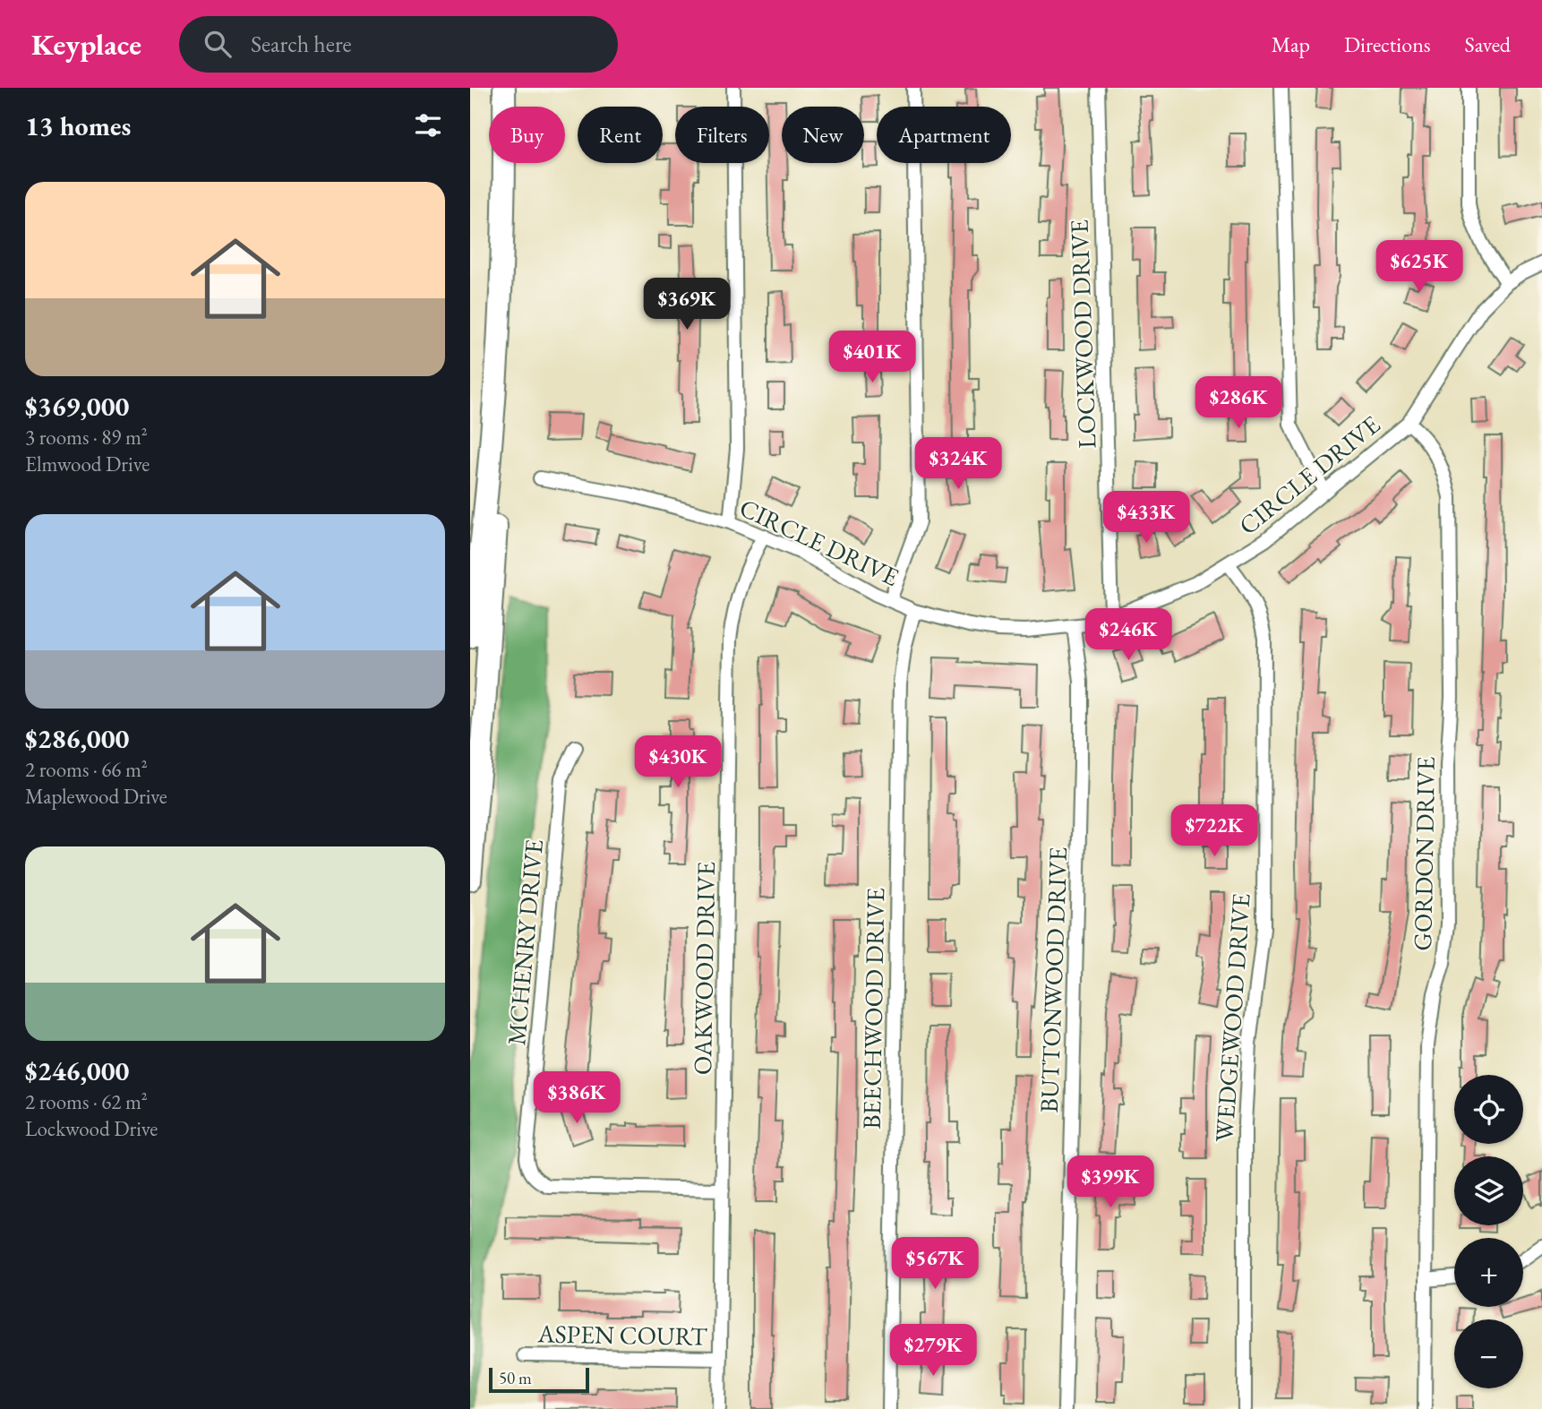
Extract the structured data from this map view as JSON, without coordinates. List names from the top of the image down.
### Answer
{
  "streets": {
    "street": [
      "LOCKWOOD DRIVE",
      "CIRCLE DRIVE",
      "GORDON DRIVE",
      "MCHENRY DRIVE",
      "OAKWOOD DRIVE",
      "BUTTONWOOD DRIVE",
      "BEECHWOOD DRIVE",
      "WEDGEWOOD DRIVE",
      "ASPEN COURT"
    ]
  },
  "crossings": [
    ["LOCKWOOD DRIVE", "CIRCLE DRIVE"],
    ["CIRCLE DRIVE", "GORDON DRIVE"],
    ["CIRCLE DRIVE", "OAKWOOD DRIVE"],
    ["CIRCLE DRIVE", "BUTTONWOOD DRIVE"],
    ["CIRCLE DRIVE", "BEECHWOOD DRIVE"],
    ["CIRCLE DRIVE", "WEDGEWOOD DRIVE"],
    ["MCHENRY DRIVE", "OAKWOOD DRIVE"],
    ["OAKWOOD DRIVE", "ASPEN COURT"]
  ],
  "scale_bar": "50 m",
  "page": {
    "header": "Keyplace",
    "search": "Search here",
    "nav": ["Map", "Directions", "Saved"],
    "heading": "13 homes",
    "chip": [
      "Buy",
      "Rent",
      "Filters",
      "New",
      "Apartment"
    ],
    "list": [
      {
        "name": "$369,000",
        "note": "3 rooms · 89 m² · Elmwood Drive"
      },
      {
        "name": "$286,000",
        "note": "2 rooms · 66 m² · Maplewood Drive"
      },
      {
        "name": "$246,000",
        "note": "2 rooms · 62 m² · Lockwood Drive"
      }
    ],
    "price": [
      "$625K",
      "$369K",
      "$401K",
      "$286K",
      "$324K",
      "$433K",
      "$246K",
      "$430K",
      "$722K",
      "$386K",
      "$399K",
      "$567K",
      "$279K"
    ],
    "map_buttons": ["+", "−"],
    "scale": "50 m"
  }
}
